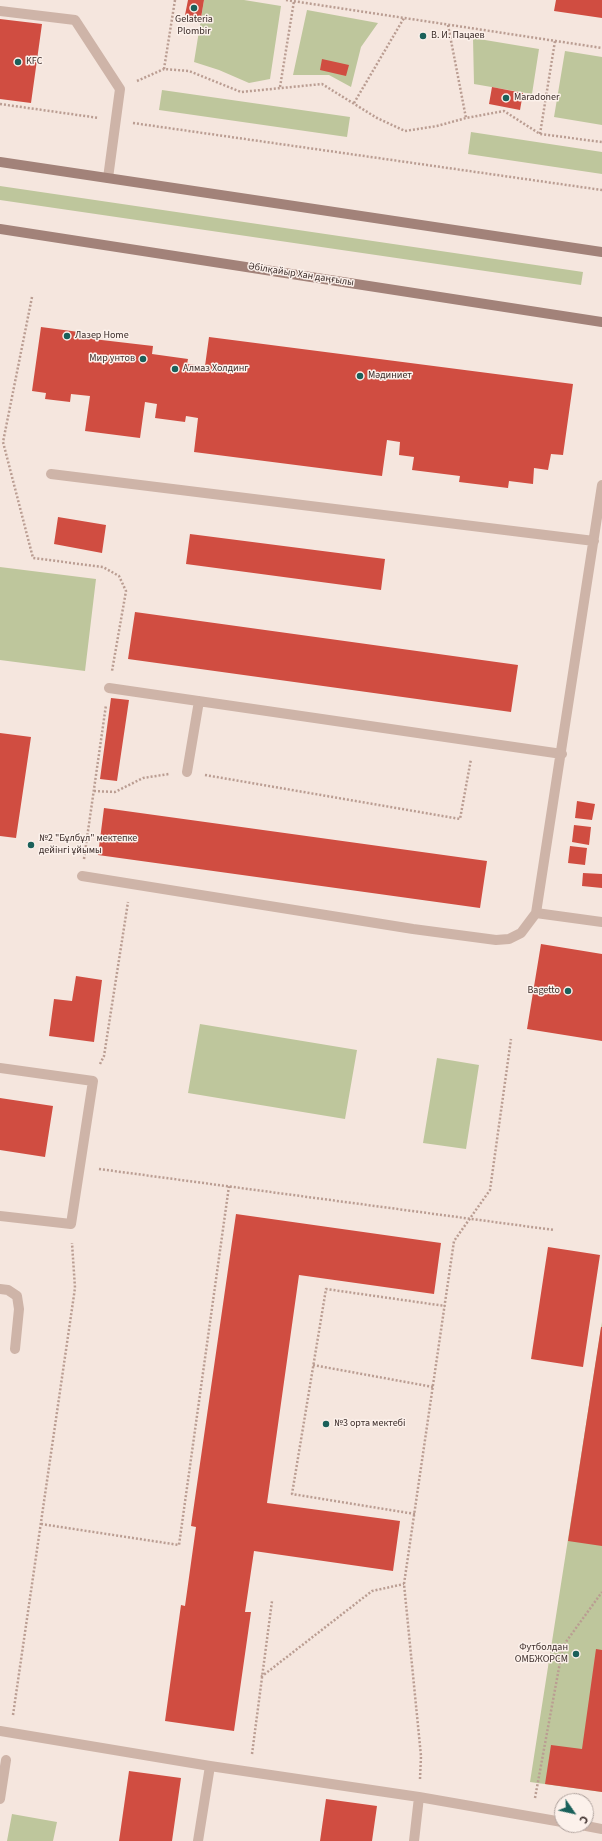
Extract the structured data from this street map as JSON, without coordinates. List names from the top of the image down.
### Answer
{
  "streets": {
    "main road": ["Әбілқайыр Хан даңғылы"]
  },
  "places": [
    "Gelateria Plombir",
    "В. И. Пацаев",
    "KFC",
    "Maradoner",
    "Лазер Home",
    "Мир унтов",
    "Алмаз Холдинг",
    "Мәдиниет",
    "№2 \"Бұлбұл\" мектепке дейінгі ұйымы",
    "Bagetto",
    "№3 орта мектебі",
    "Футболдан ОМБЖОРСМ"
  ],
  "north": "bottom right"
}
